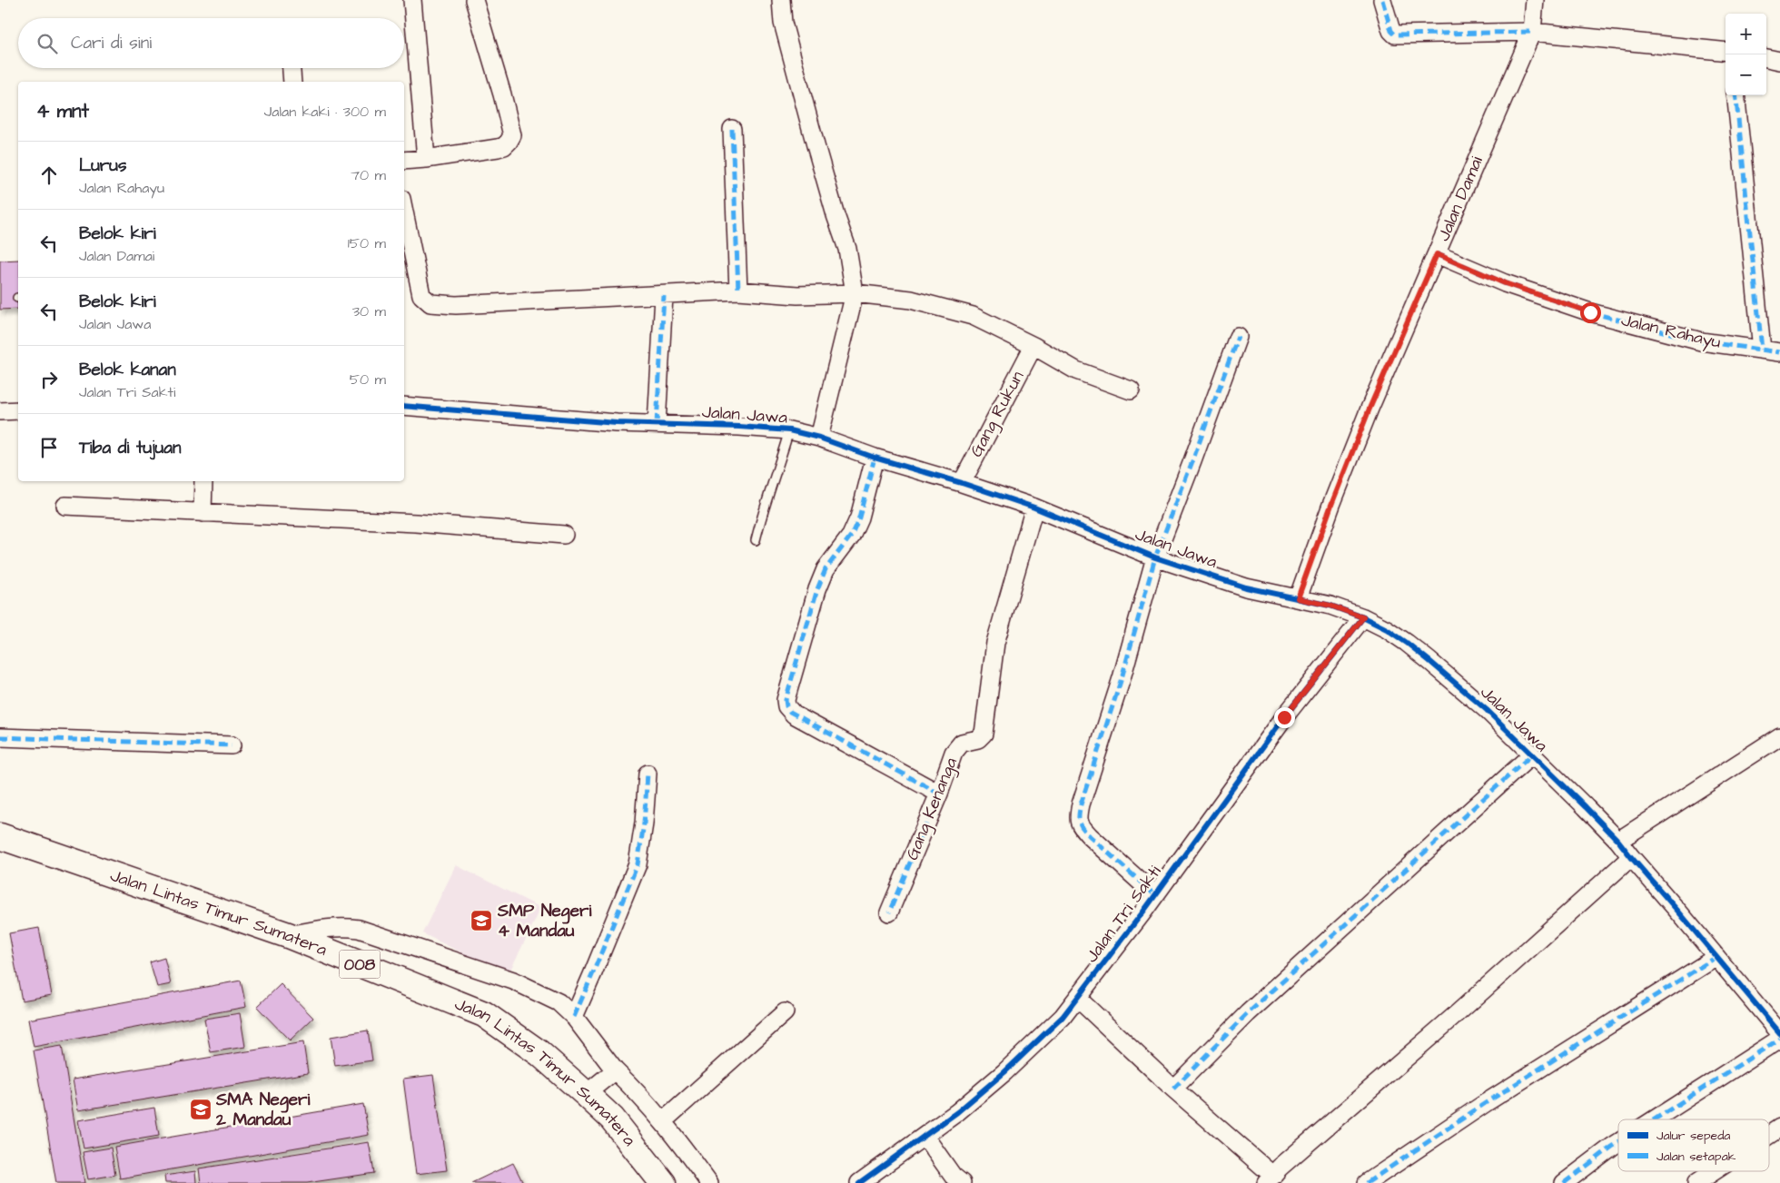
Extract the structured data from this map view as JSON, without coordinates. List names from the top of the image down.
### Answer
{
  "streets": {
    "highway": ["Jalan Lintas Timur Sumatera", "008"],
    "street": [
      "Jalan Damai",
      "Jalan Rahayu",
      "Gang Rukun",
      "Jalan Jawa",
      "Gang Kenanga",
      "Jalan Tri Sakti"
    ]
  },
  "crossings": [
    ["Jalan Damai", "Jalan Rahayu"],
    ["Jalan Damai", "Jalan Jawa"],
    ["Gang Rukun", "Jalan Jawa"],
    ["Jalan Jawa", "Gang Kenanga"],
    ["Jalan Jawa", "Jalan Tri Sakti"]
  ],
  "places": {
    "school or university": ["SMP Negeri 4 Mandau", "SMA Negeri 2 Mandau"]
  },
  "legend": ["Jalur sepeda", "Jalan setapak"],
  "page": {
    "map_buttons": ["+", "−"],
    "search": "Cari di sini",
    "heading": ["4 mnt", "Jalan kaki · 300 m"],
    "list": [
      ["Lurus", "Jalan Rahayu", "70 m"],
      ["Belok kiri", "Jalan Damai", "150 m"],
      ["Belok kiri", "Jalan Jawa", "30 m"],
      ["Belok kanan", "Jalan Tri Sakti", "50 m"],
      "Tiba di tujuan"
    ]
  }
}
